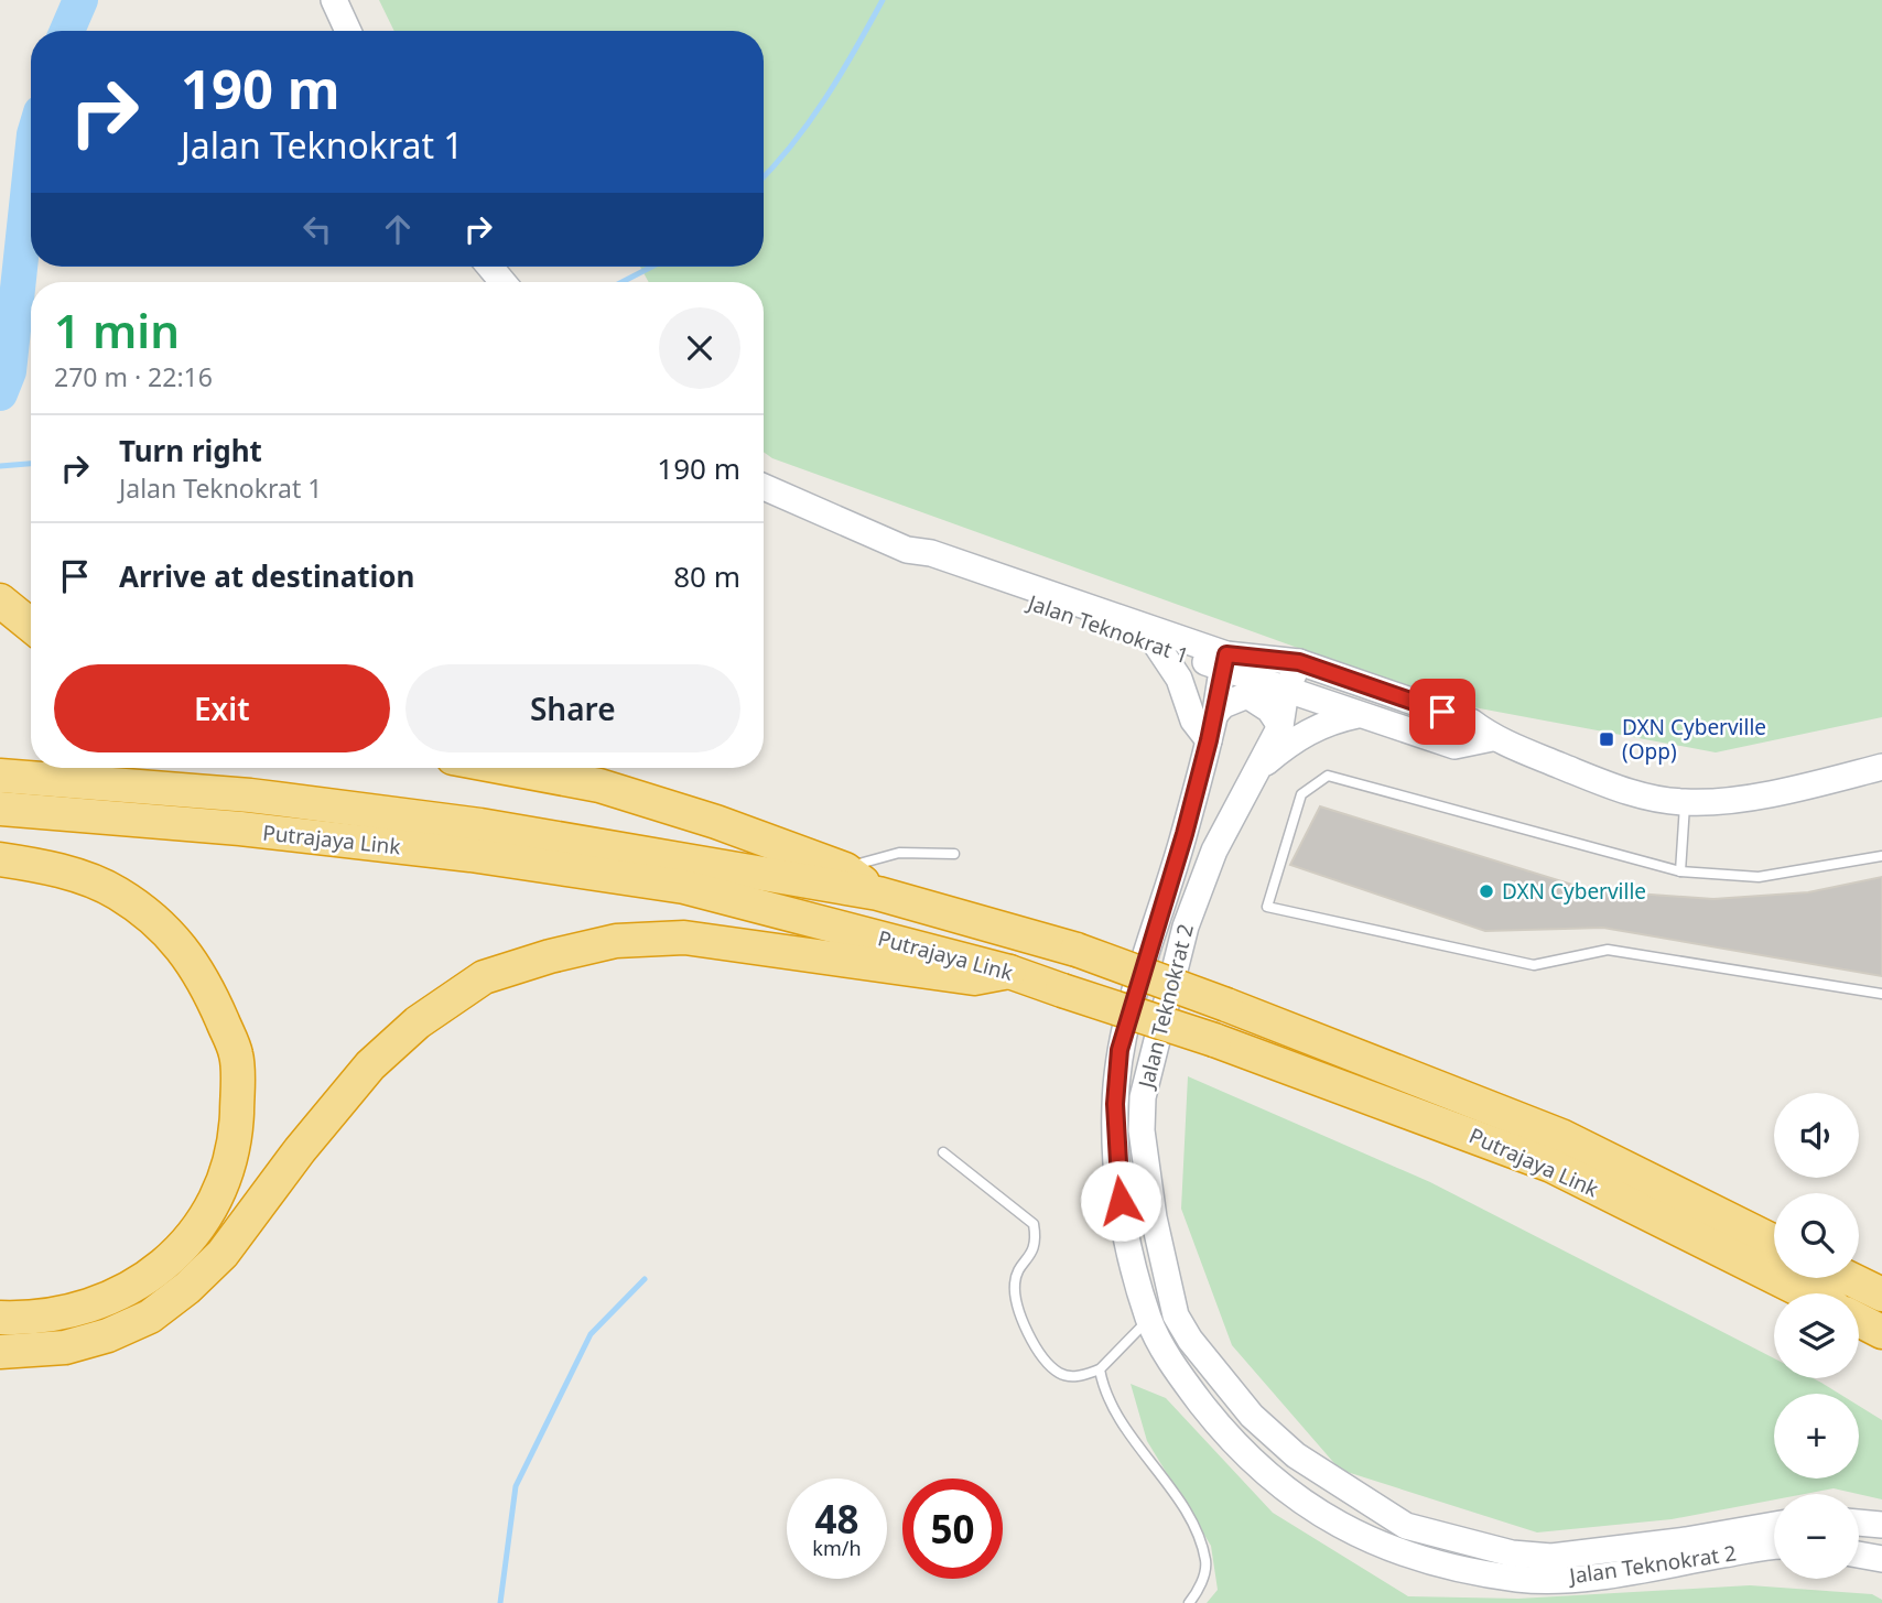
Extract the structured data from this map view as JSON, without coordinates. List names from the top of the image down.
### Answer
{
  "streets": {
    "highway": ["Putrajaya Link"],
    "main road": ["Jalan Teknokrat 1", "Jalan Teknokrat 2"]
  },
  "crossings": [
    ["Jalan Teknokrat 1", "Jalan Teknokrat 2"]
  ],
  "places": {
    "transit": ["DXN Cyberville (Opp)"],
    "other": ["DXN Cyberville"]
  },
  "page": {
    "turn": ["190 m", "Jalan Teknokrat 1"],
    "heading": ["1 min", "270 m · 22:16"],
    "list": [
      {
        "name": "Turn right",
        "note": "Jalan Teknokrat 1",
        "value": "190 m"
      },
      {
        "name": "Arrive at destination",
        "value": "80 m"
      }
    ],
    "buttons": ["Exit", "Share"],
    "map_buttons": ["+", "−"],
    "speed": "48 km/h",
    "limit": "50"
  }
}
